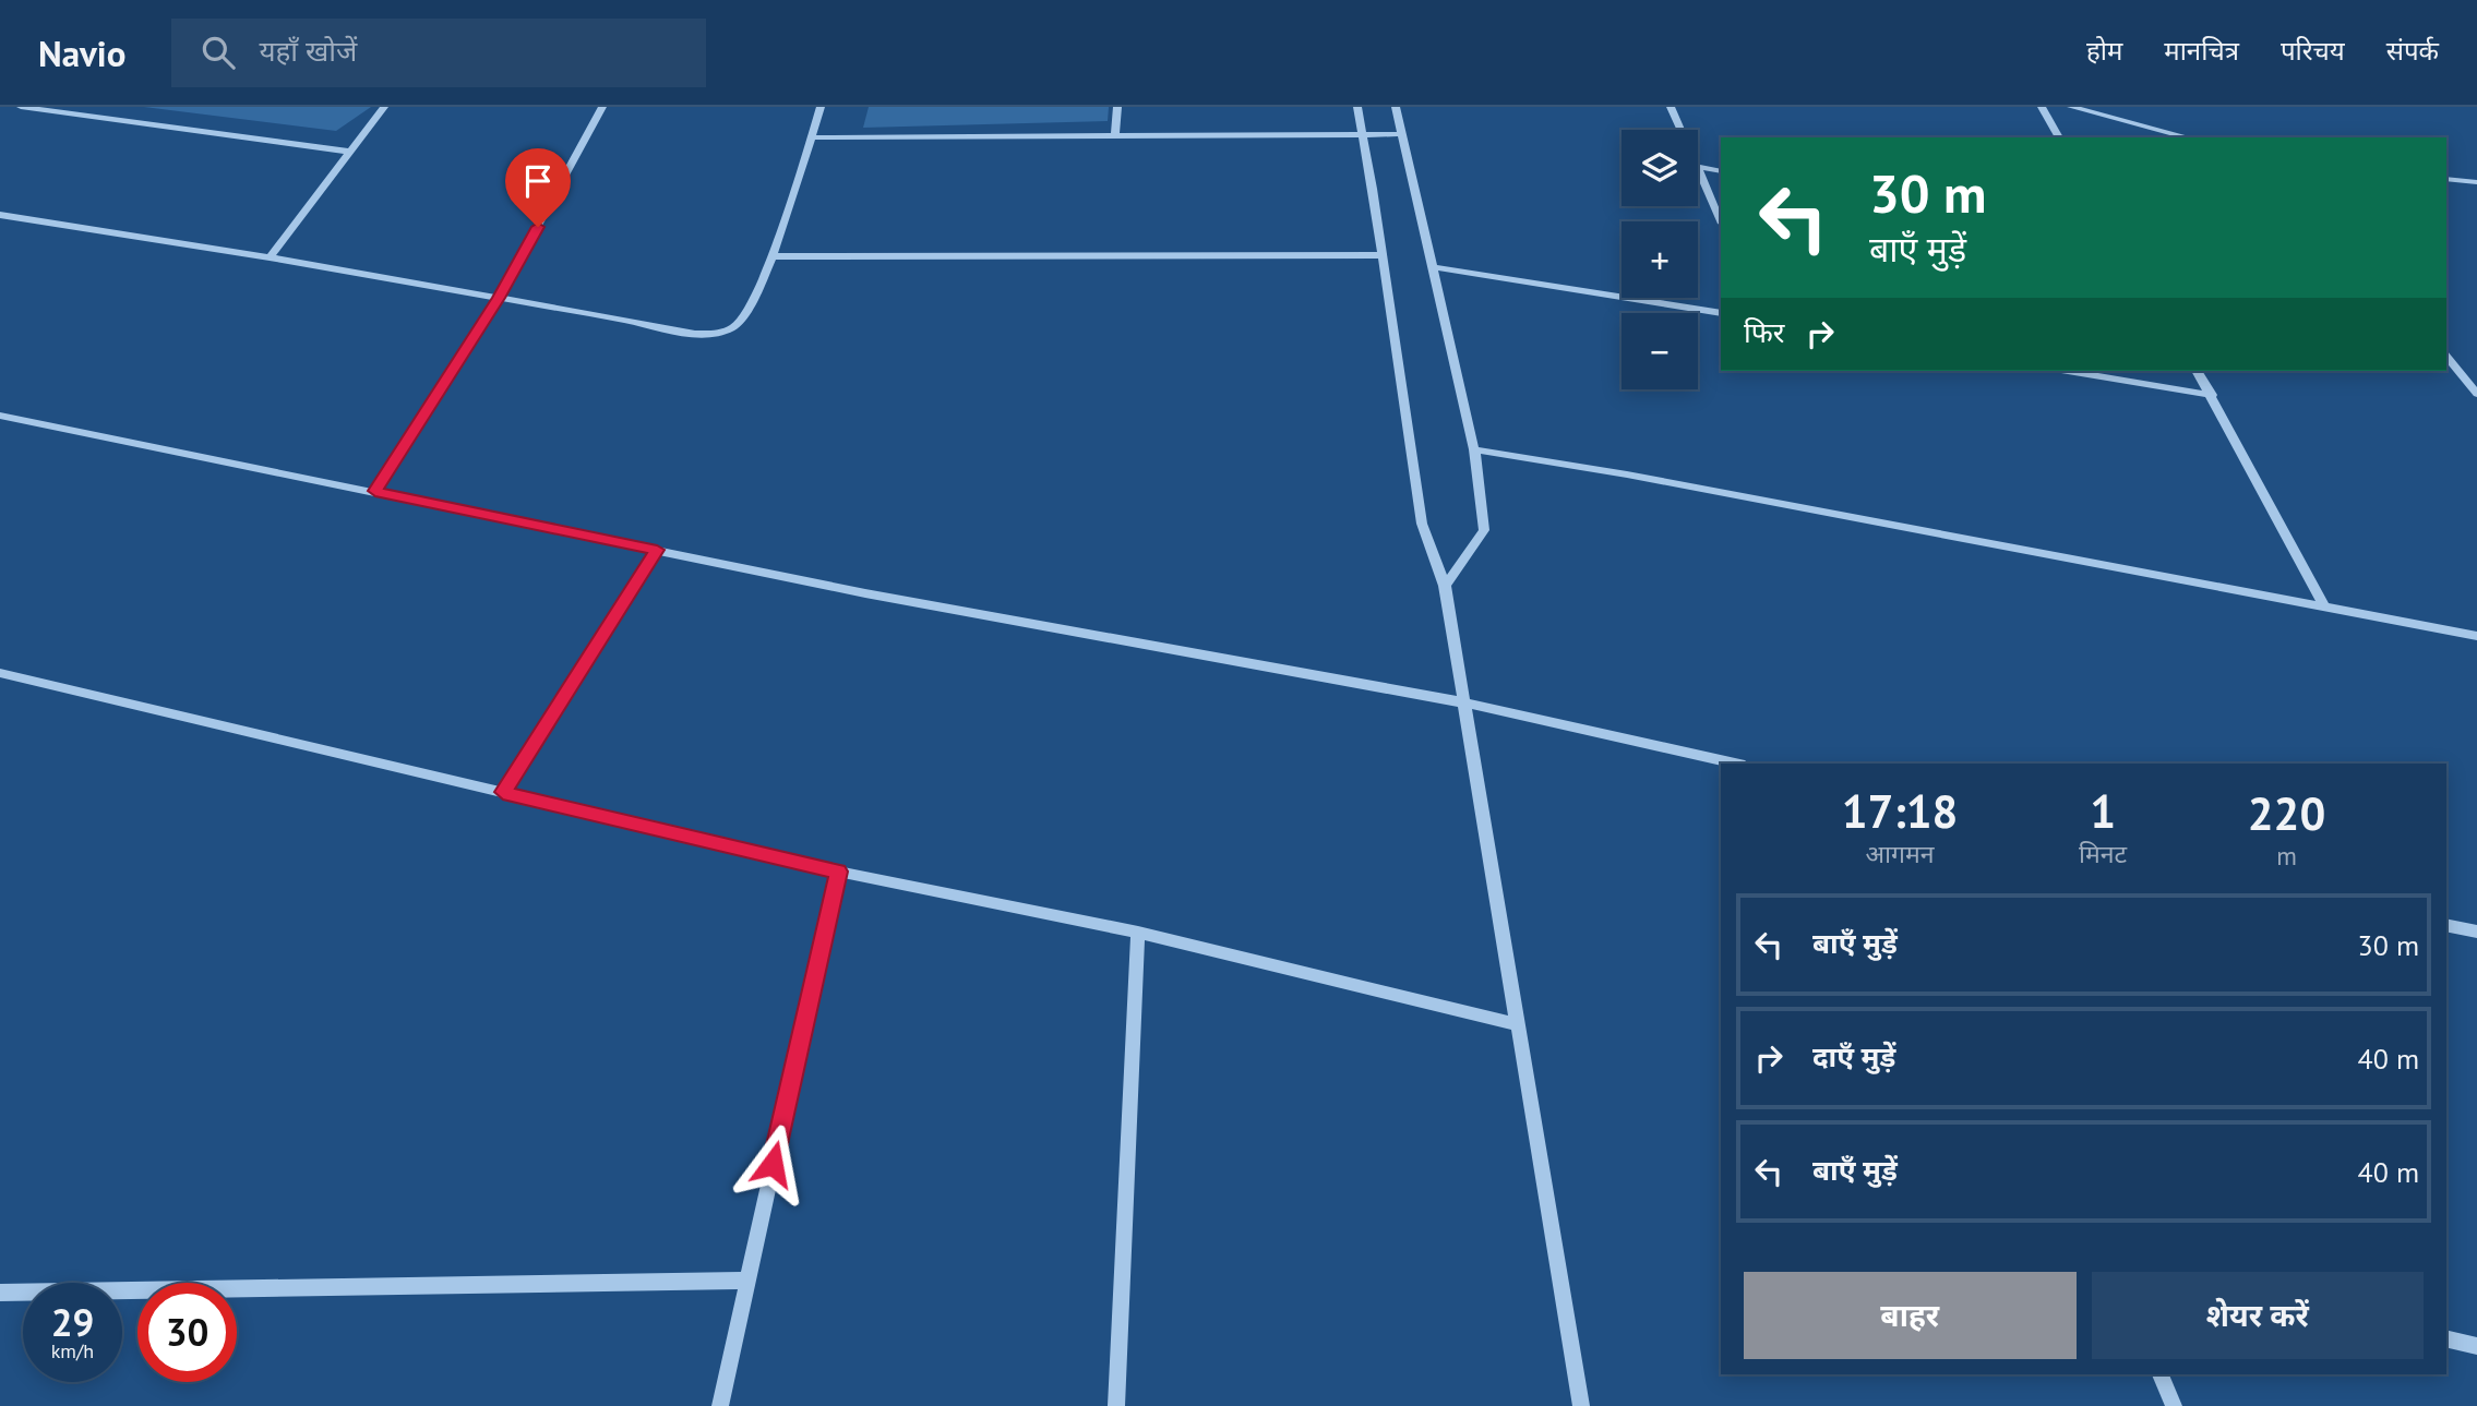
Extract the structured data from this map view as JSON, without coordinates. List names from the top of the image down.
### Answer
{
  "page": {
    "header": "Navio",
    "search": "यहाँ खोजें",
    "nav": [
      "होम",
      "मानचित्र",
      "परिचय",
      "संपर्क"
    ],
    "map_buttons": ["+", "−"],
    "turn": ["30 m", "बाएँ मुड़ें"],
    "then": "फिर",
    "eta": [
      "17:18",
      "आगमन",
      "1",
      "मिनट",
      "220",
      "m"
    ],
    "list": [
      {
        "name": "बाएँ मुड़ें",
        "value": "30 m"
      },
      {
        "name": "दाएँ मुड़ें",
        "value": "40 m"
      },
      {
        "name": "बाएँ मुड़ें",
        "value": "40 m"
      }
    ],
    "buttons": ["बाहर", "शेयर करें"],
    "speed": "29 km/h",
    "limit": "30"
  }
}
